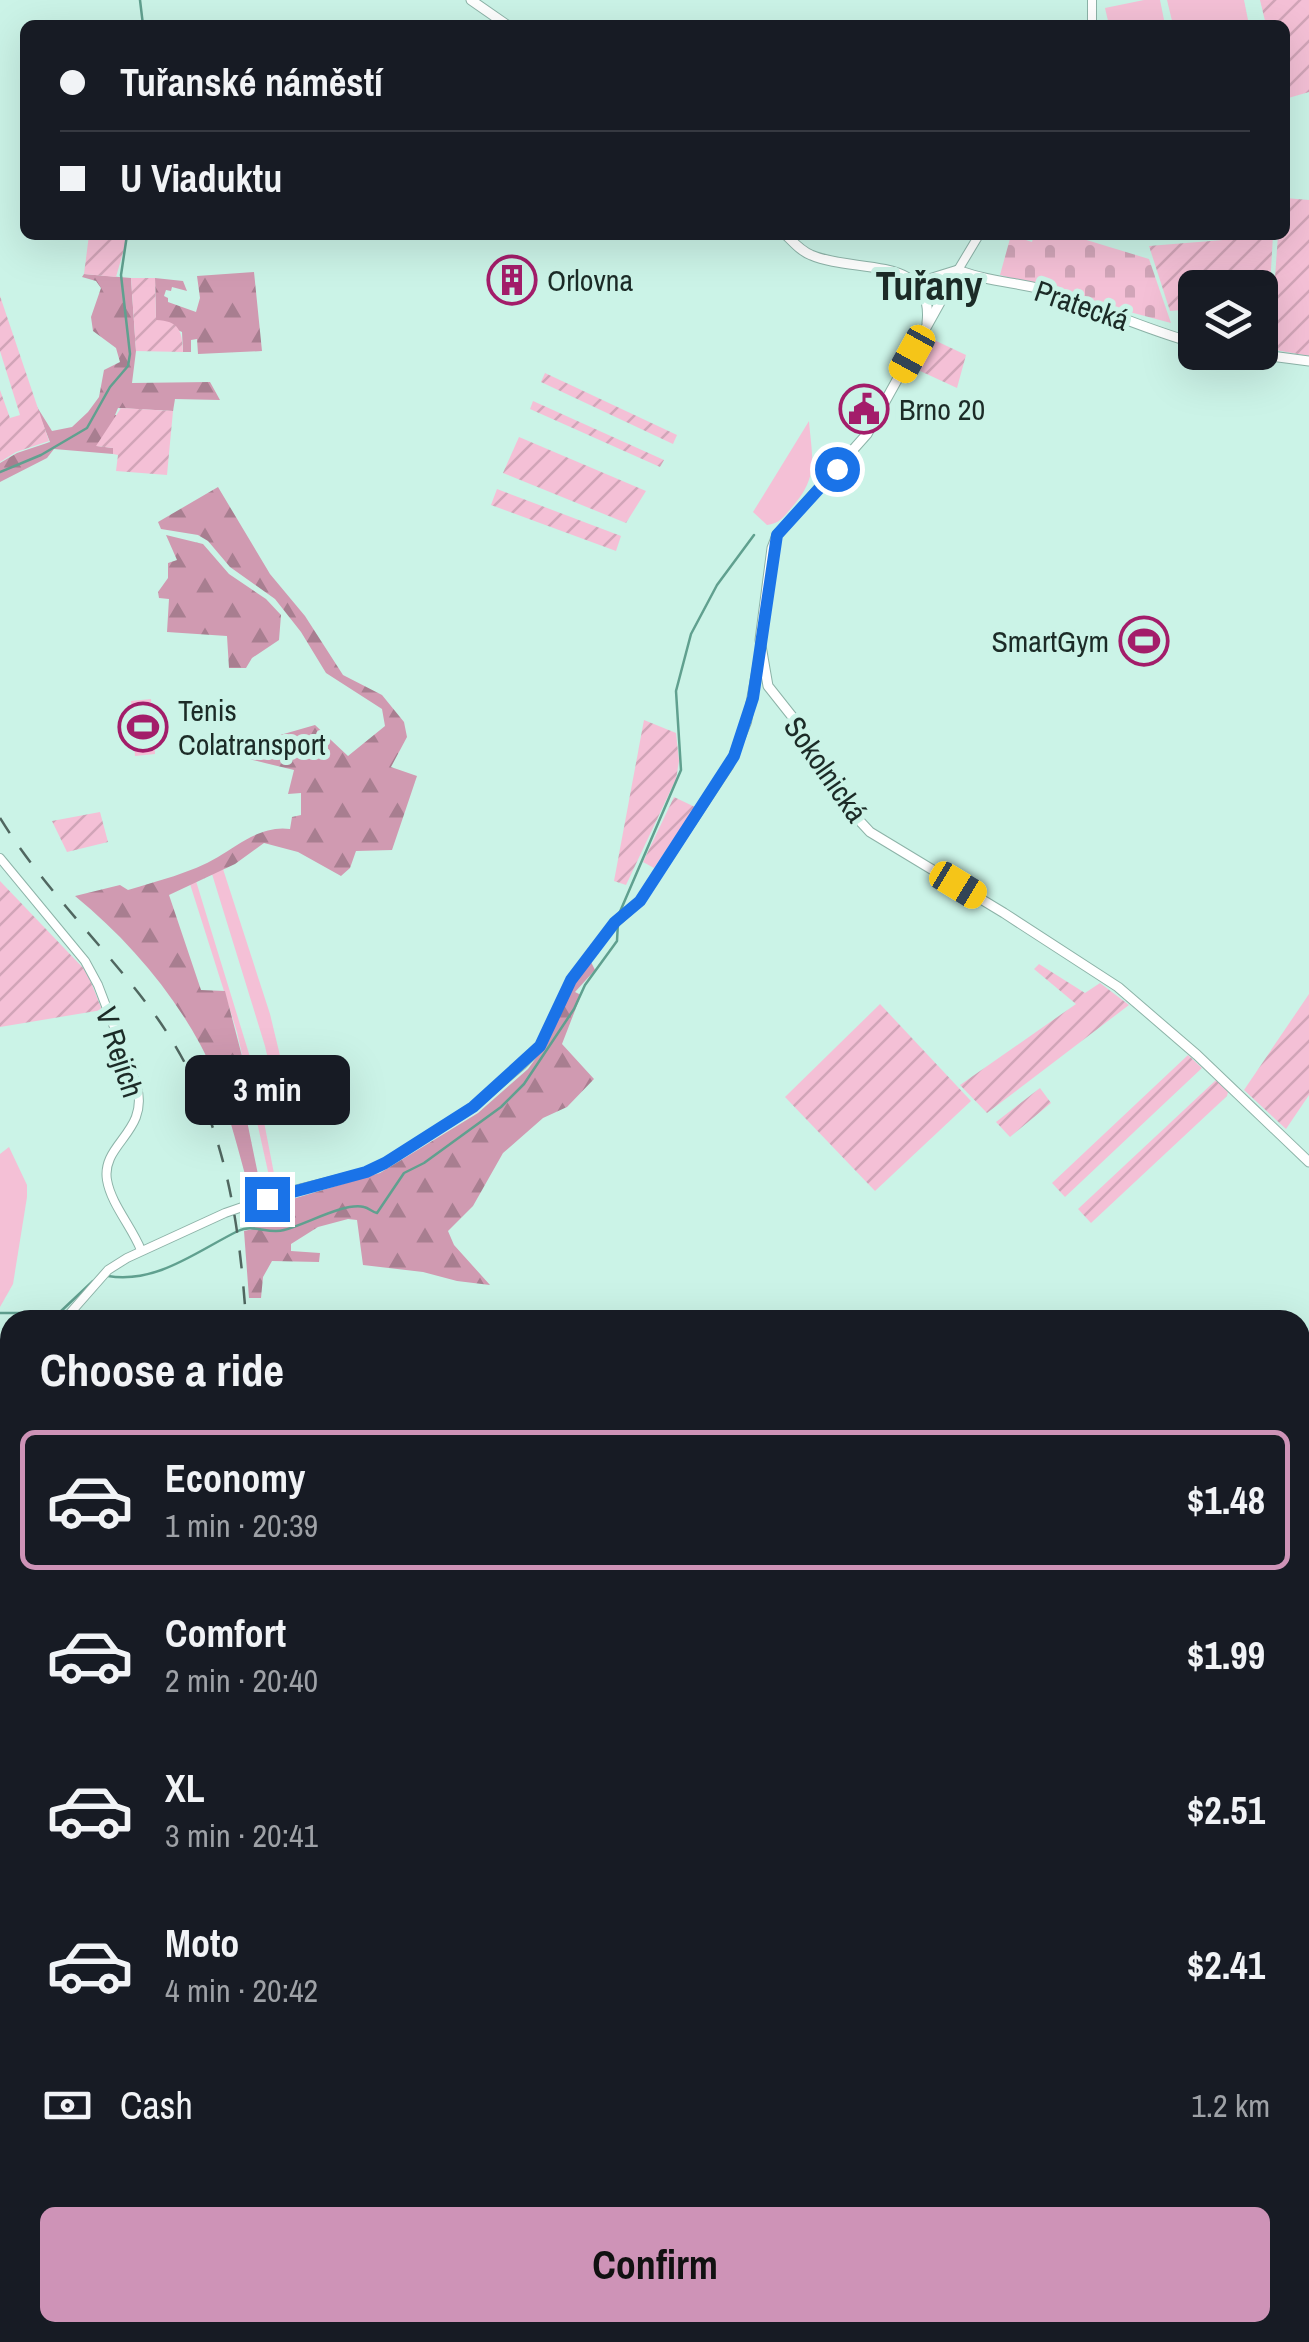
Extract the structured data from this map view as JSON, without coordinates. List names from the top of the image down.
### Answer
{
  "streets": {
    "main road": ["Pratecká", "Sokolnická"],
    "street": ["V Rejích"]
  },
  "districts": ["Tuřany"],
  "places": {
    "building": ["Orlovna"],
    "public building": ["Brno 20"],
    "sports": ["SmartGym", "Tenis Colatransport"]
  },
  "page": {
    "banner": ["Tuřanské náměstí", "U Viaduktu"],
    "bubble": "3 min",
    "heading": "Choose a ride",
    "list": [
      {
        "name": "Economy",
        "note": "1 min · 20:39",
        "value": "$1.48"
      },
      {
        "name": "Comfort",
        "note": "2 min · 20:40",
        "value": "$1.99"
      },
      {
        "name": "XL",
        "note": "3 min · 20:41",
        "value": "$2.51"
      },
      {
        "name": "Moto",
        "note": "4 min · 20:42",
        "value": "$2.41"
      }
    ],
    "pay": ["Cash", "1.2 km"],
    "buttons": "Confirm"
  }
}
